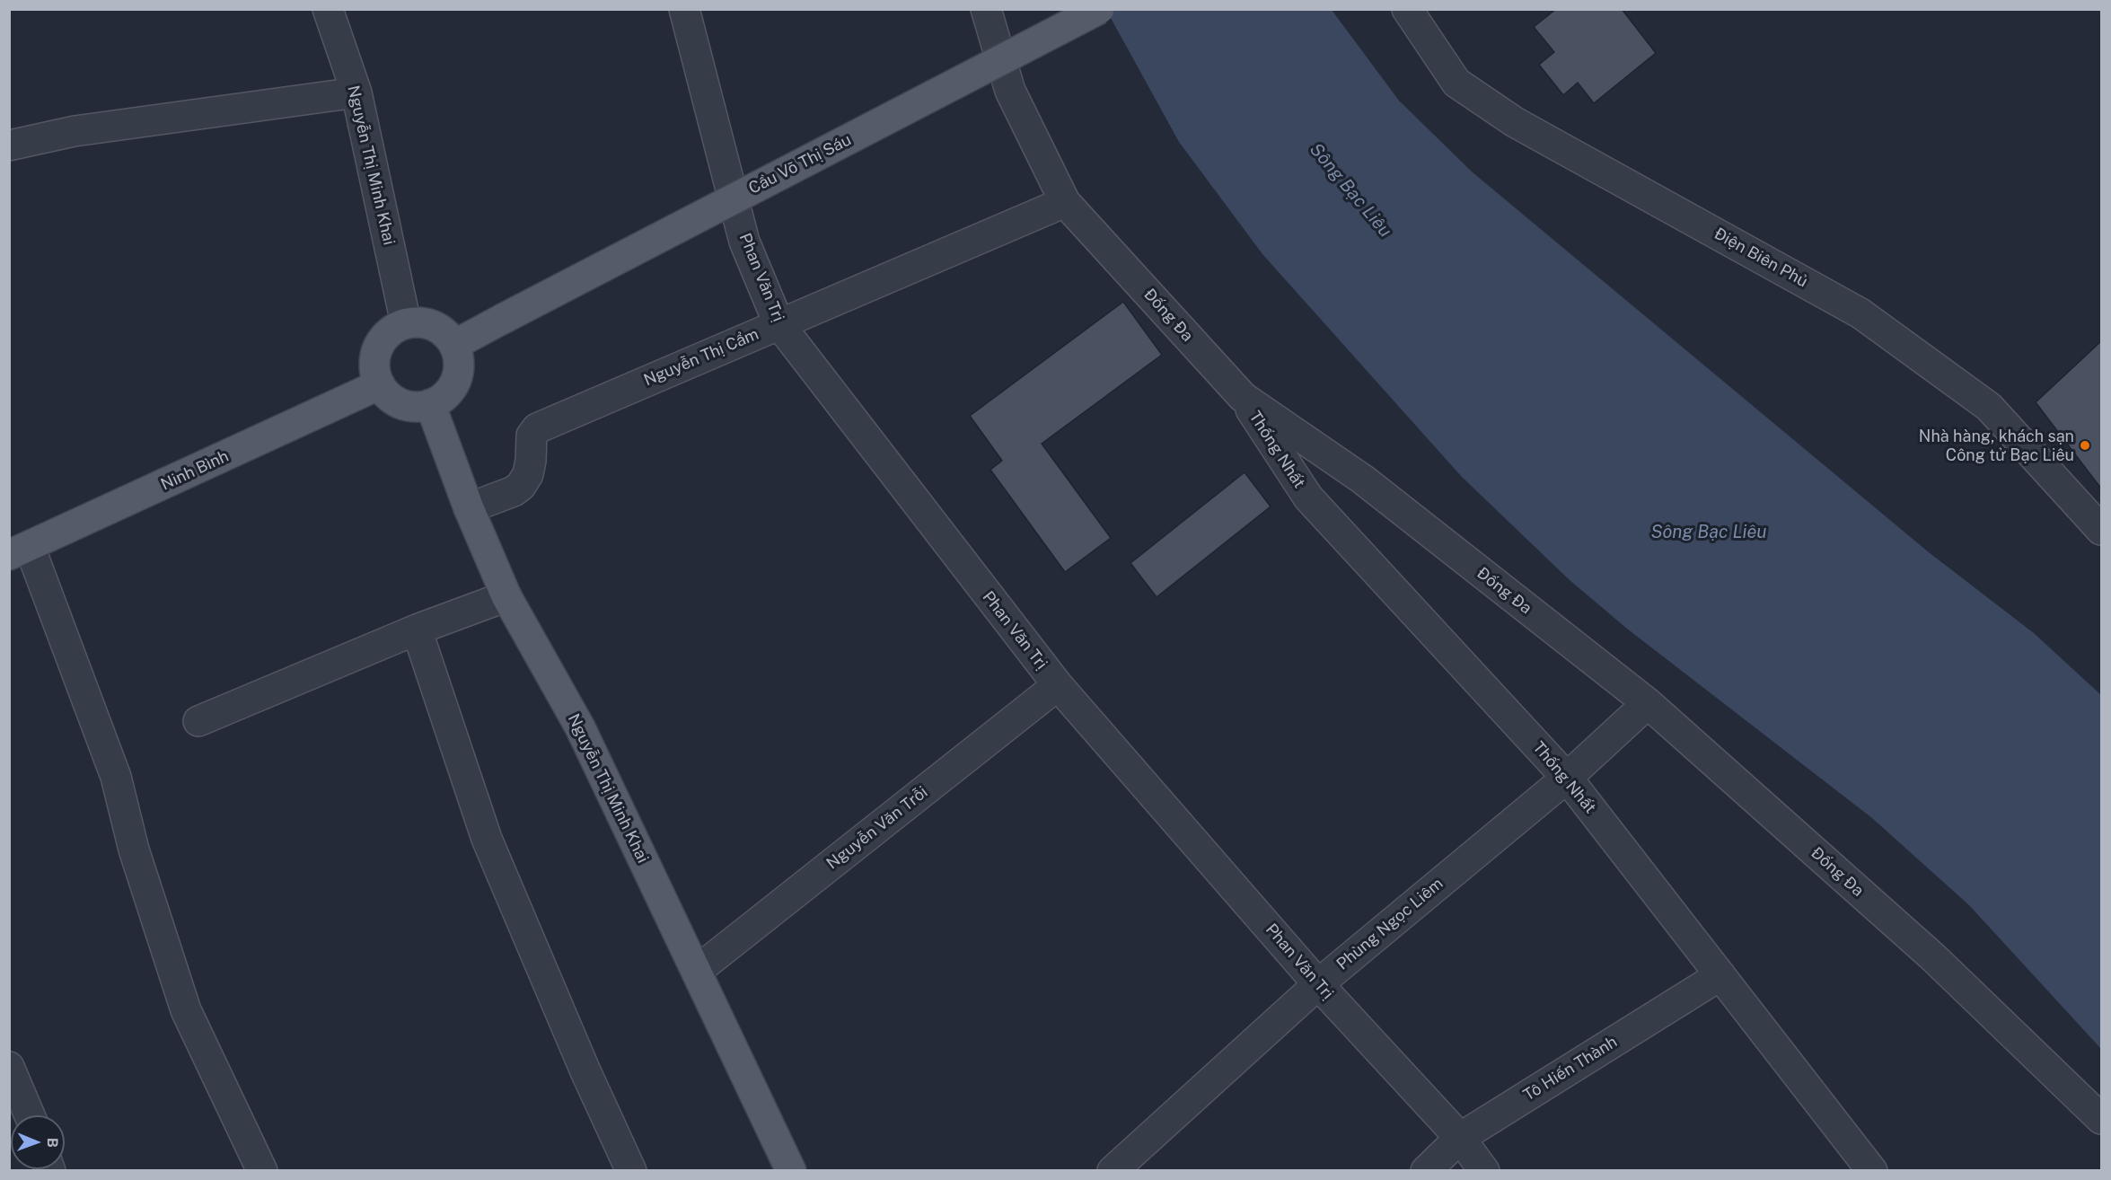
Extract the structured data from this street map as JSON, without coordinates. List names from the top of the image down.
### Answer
{
  "streets": {
    "main road": ["Cầu Võ Thị Sáu", "Nguyễn Thị Minh Khai", "Ninh Bình"],
    "street": [
      "Điện Biên Phủ",
      "Phan Văn Trị",
      "Đống Đa",
      "Nguyễn Thị Cẩm",
      "Thống Nhất",
      "Nguyễn Văn Trỗi",
      "Phùng Ngọc Liêm",
      "Tô Hiến Thành"
    ]
  },
  "crossings": [
    ["Cầu Võ Thị Sáu", "Nguyễn Thị Minh Khai"],
    ["Cầu Võ Thị Sáu", "Ninh Bình"],
    ["Nguyễn Thị Minh Khai", "Nguyễn Thị Cẩm"],
    ["Nguyễn Thị Minh Khai", "Ninh Bình"],
    ["Nguyễn Thị Minh Khai", "Nguyễn Văn Trỗi"],
    ["Phan Văn Trị", "Nguyễn Thị Cẩm"],
    ["Phan Văn Trị", "Nguyễn Văn Trỗi"],
    ["Phan Văn Trị", "Phùng Ngọc Liêm"],
    ["Phan Văn Trị", "Tô Hiến Thành"],
    ["Đống Đa", "Nguyễn Thị Cẩm"],
    ["Đống Đa", "Thống Nhất"],
    ["Đống Đa", "Phùng Ngọc Liêm"],
    ["Thống Nhất", "Phùng Ngọc Liêm"],
    ["Thống Nhất", "Tô Hiến Thành"]
  ],
  "water": ["Sông Bạc Liêu"],
  "places": ["Nhà hàng, khách sạn Công tử Bạc Liêu"],
  "north": "right"
}
